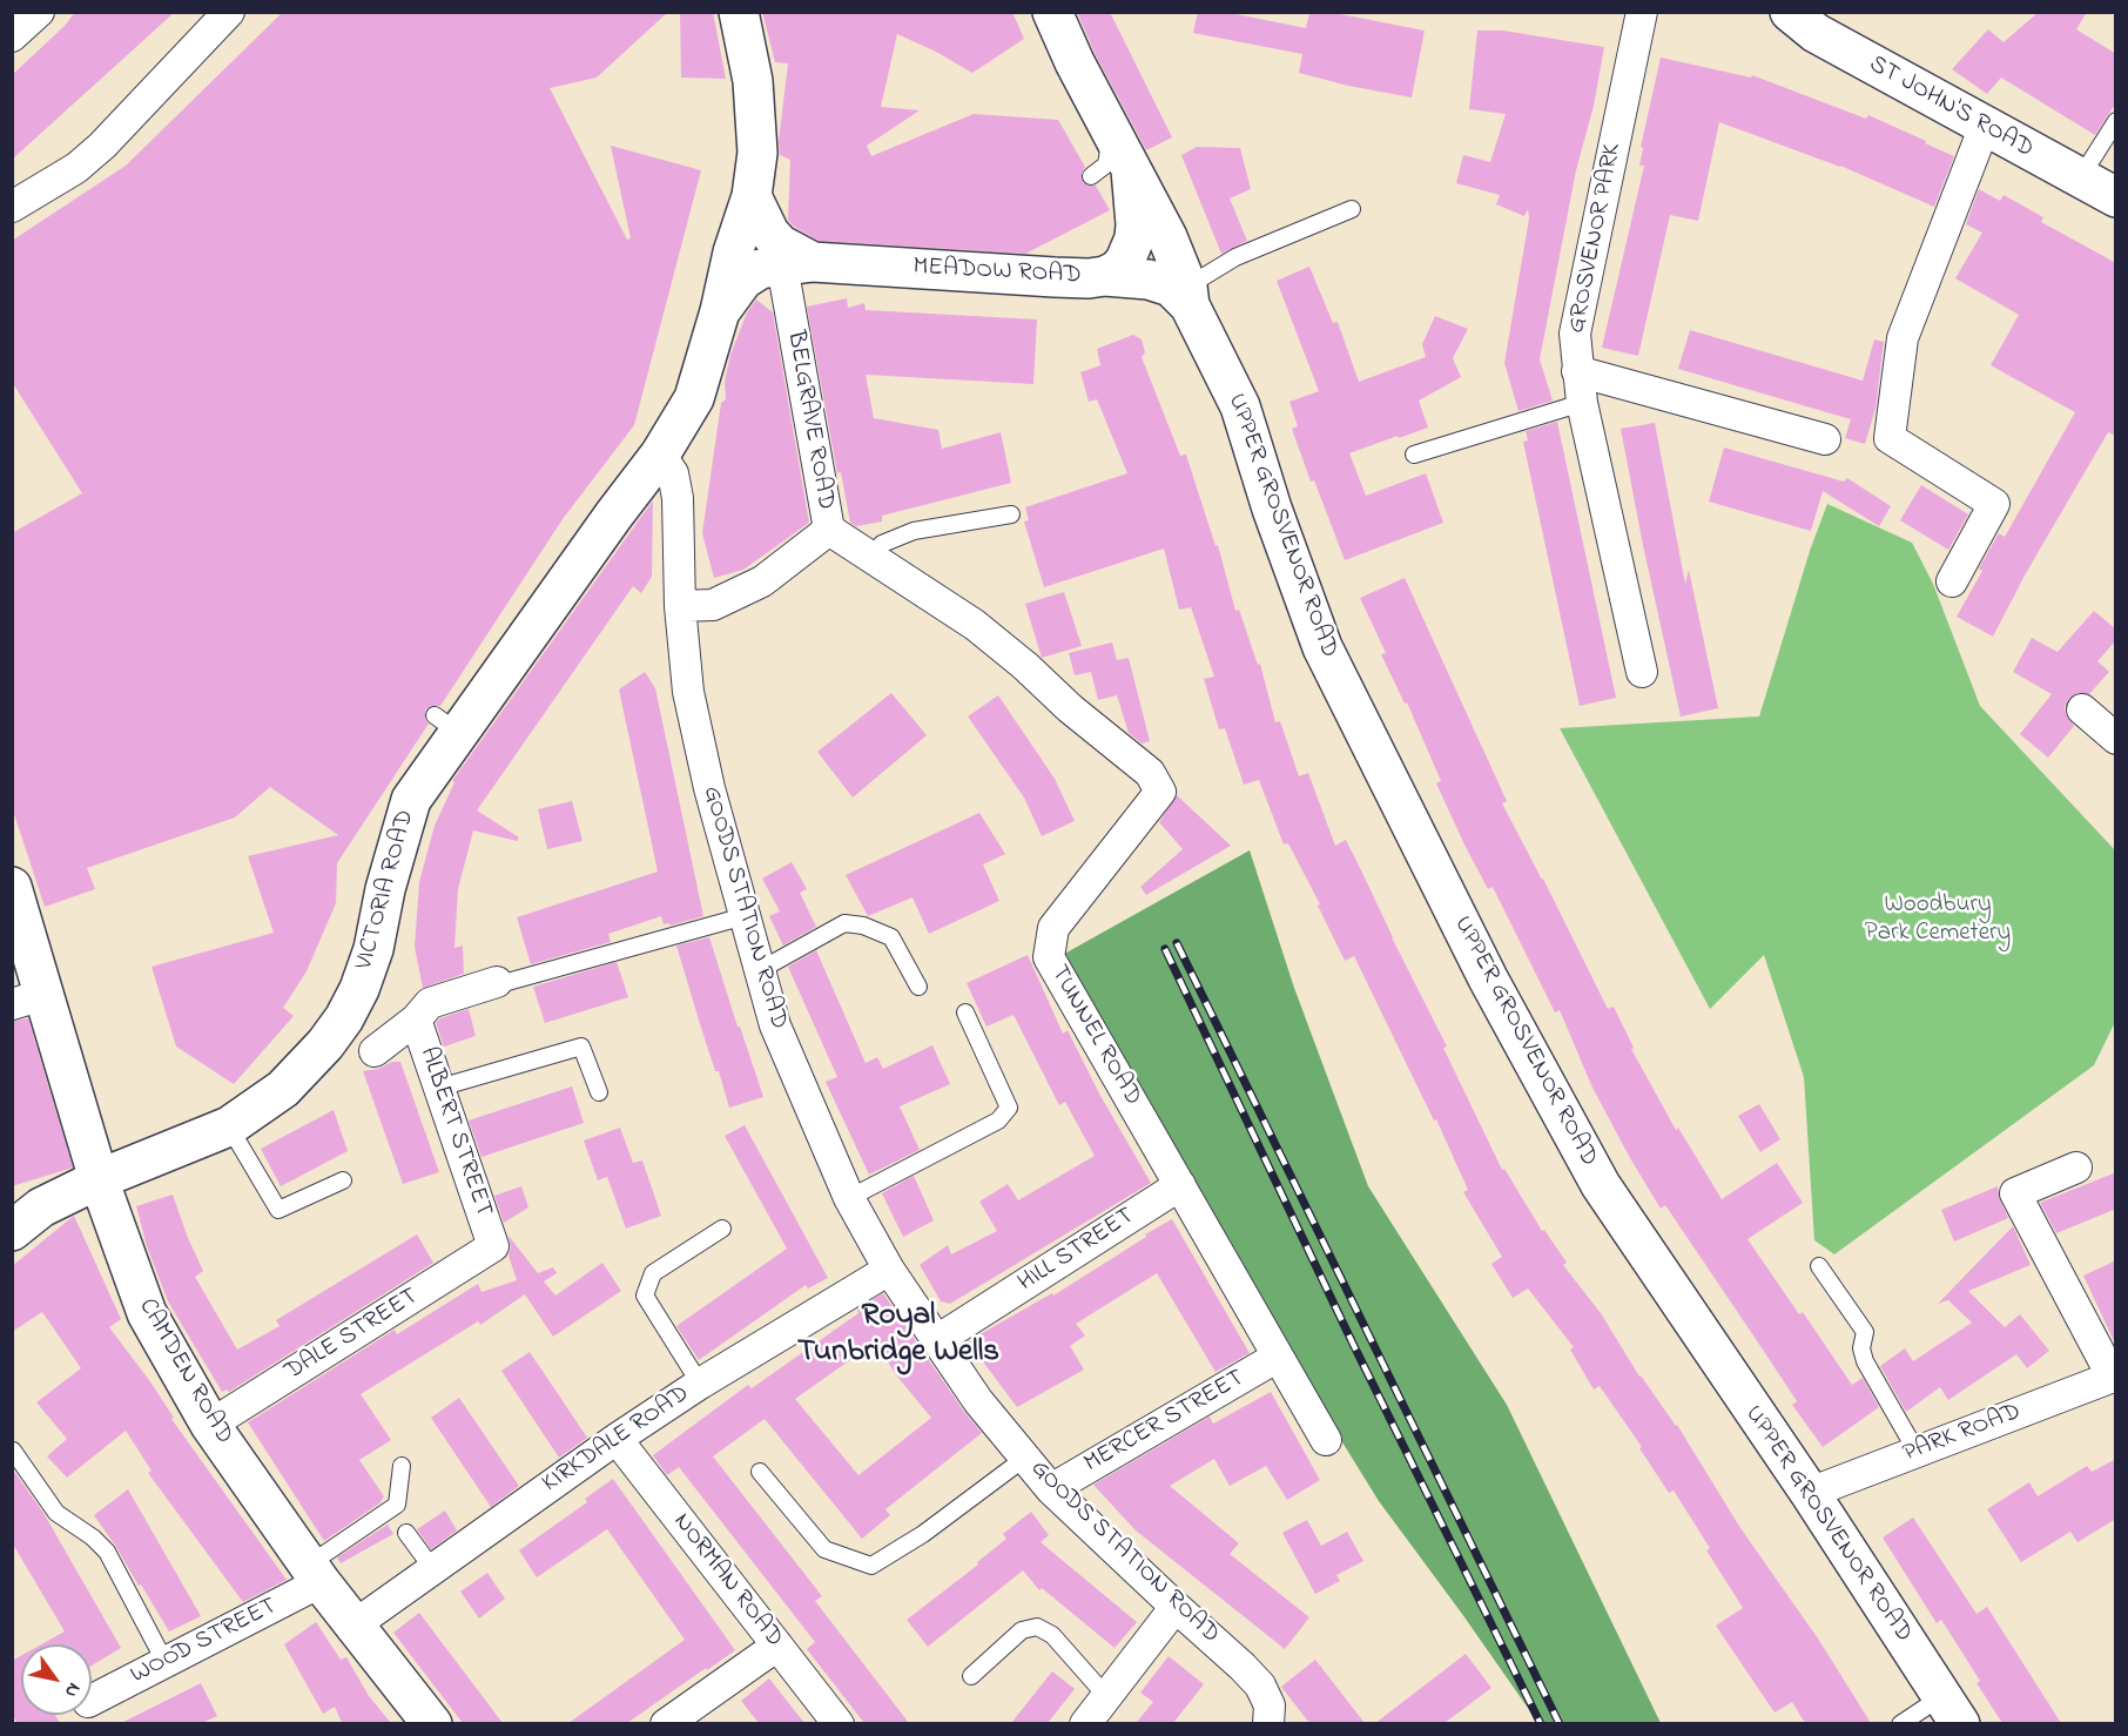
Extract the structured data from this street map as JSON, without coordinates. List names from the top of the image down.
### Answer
{
  "streets": {
    "main road": [
      "ST JOHN'S ROAD",
      "MEADOW ROAD",
      "UPPER GROSVENOR ROAD",
      "VICTORIA ROAD",
      "CAMDEN ROAD"
    ],
    "street": [
      "GROSVENOR PARK",
      "BELGRAVE ROAD",
      "GOODS STATION ROAD",
      "TUNNEL ROAD",
      "ALBERT STREET",
      "HILL STREET",
      "DALE STREET",
      "MERCER STREET",
      "PARK ROAD",
      "KIRKDALE ROAD",
      "NORMAN ROAD",
      "WOOD STREET"
    ]
  },
  "crossings": [
    ["MEADOW ROAD", "BELGRAVE ROAD"],
    ["MEADOW ROAD", "UPPER GROSVENOR ROAD"],
    ["BELGRAVE ROAD", "GOODS STATION ROAD"],
    ["BELGRAVE ROAD", "TUNNEL ROAD"],
    ["UPPER GROSVENOR ROAD", "PARK ROAD"],
    ["VICTORIA ROAD", "GOODS STATION ROAD"],
    ["VICTORIA ROAD", "CAMDEN ROAD"],
    ["GOODS STATION ROAD", "HILL STREET"],
    ["GOODS STATION ROAD", "MERCER STREET"],
    ["GOODS STATION ROAD", "KIRKDALE ROAD"],
    ["TUNNEL ROAD", "HILL STREET"],
    ["TUNNEL ROAD", "MERCER STREET"],
    ["ALBERT STREET", "DALE STREET"],
    ["DALE STREET", "CAMDEN ROAD"],
    ["CAMDEN ROAD", "KIRKDALE ROAD"],
    ["CAMDEN ROAD", "WOOD STREET"],
    ["KIRKDALE ROAD", "NORMAN ROAD"]
  ],
  "districts": ["Royal Tunbridge Wells"],
  "parks": ["Woodbury Park Cemetery"],
  "north": "bottom right"
}
